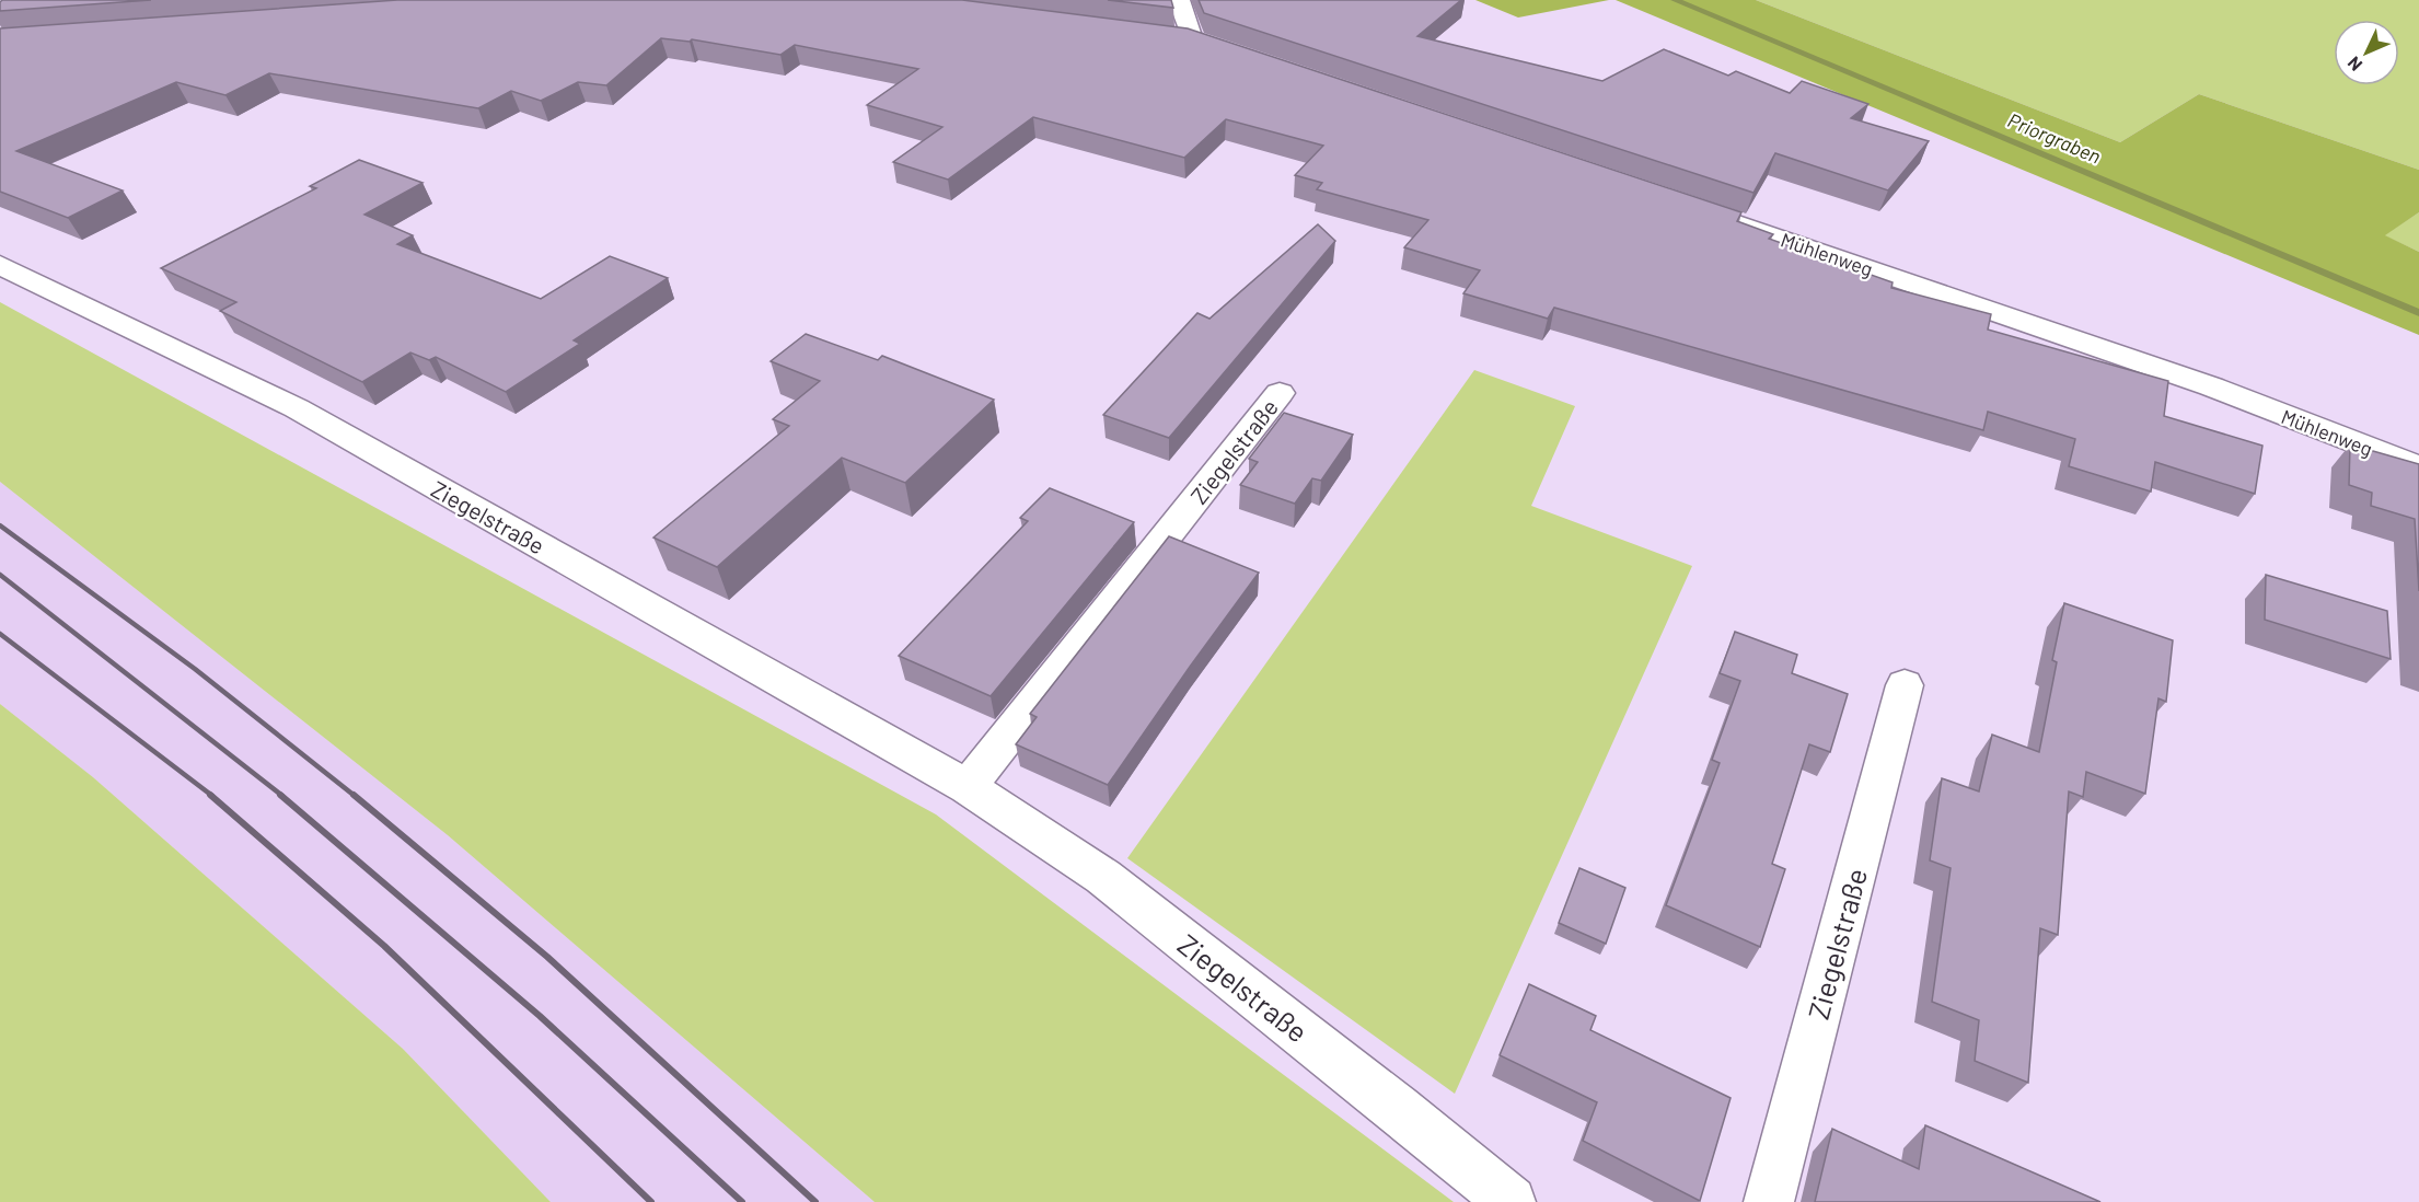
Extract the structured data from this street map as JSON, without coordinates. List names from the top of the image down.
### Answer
{
  "streets": {
    "street": ["Mühlenweg", "Ziegelstraße"]
  },
  "water": ["Priorgraben"],
  "north": "bottom left"
}
